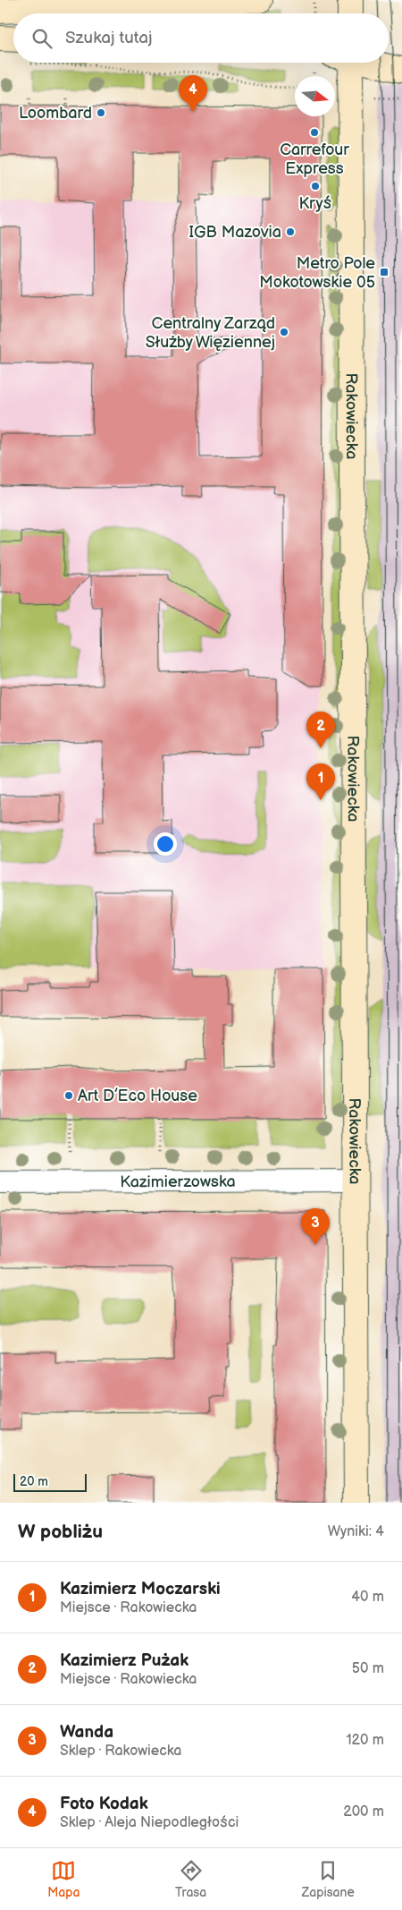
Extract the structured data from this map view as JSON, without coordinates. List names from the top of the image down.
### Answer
{
  "streets": {
    "street": ["Rakowiecka", "Kazimierzowska"]
  },
  "crossings": [
    ["Rakowiecka", "Kazimierzowska"]
  ],
  "places": {
    "other": [
      "Loombard",
      "Carrefour Express",
      "Kryś",
      "IGB Mazovia",
      "Centralny Zarząd Służby Więziennej",
      "Art D’Eco House"
    ],
    "transit": ["Metro Pole Mokotowskie 05"]
  },
  "scale_bar": "20 m",
  "north": "right",
  "page": {
    "search": "Szukaj tutaj",
    "pins": [
      "4",
      "2",
      "1",
      "3"
    ],
    "scale": "20 m",
    "heading": ["W pobliżu", "Wyniki: 4"],
    "list": [
      {
        "mark": "1",
        "name": "Kazimierz Moczarski",
        "note": "Miejsce · Rakowiecka",
        "value": "40 m"
      },
      {
        "mark": "2",
        "name": "Kazimierz Pużak",
        "note": "Miejsce · Rakowiecka",
        "value": "50 m"
      },
      {
        "mark": "3",
        "name": "Wanda",
        "note": "Sklep · Rakowiecka",
        "value": "120 m"
      },
      {
        "mark": "4",
        "name": "Foto Kodak",
        "note": "Sklep · Aleja Niepodległości",
        "value": "200 m"
      }
    ],
    "nav": ["Mapa", "Trasa", "Zapisane"]
  }
}
